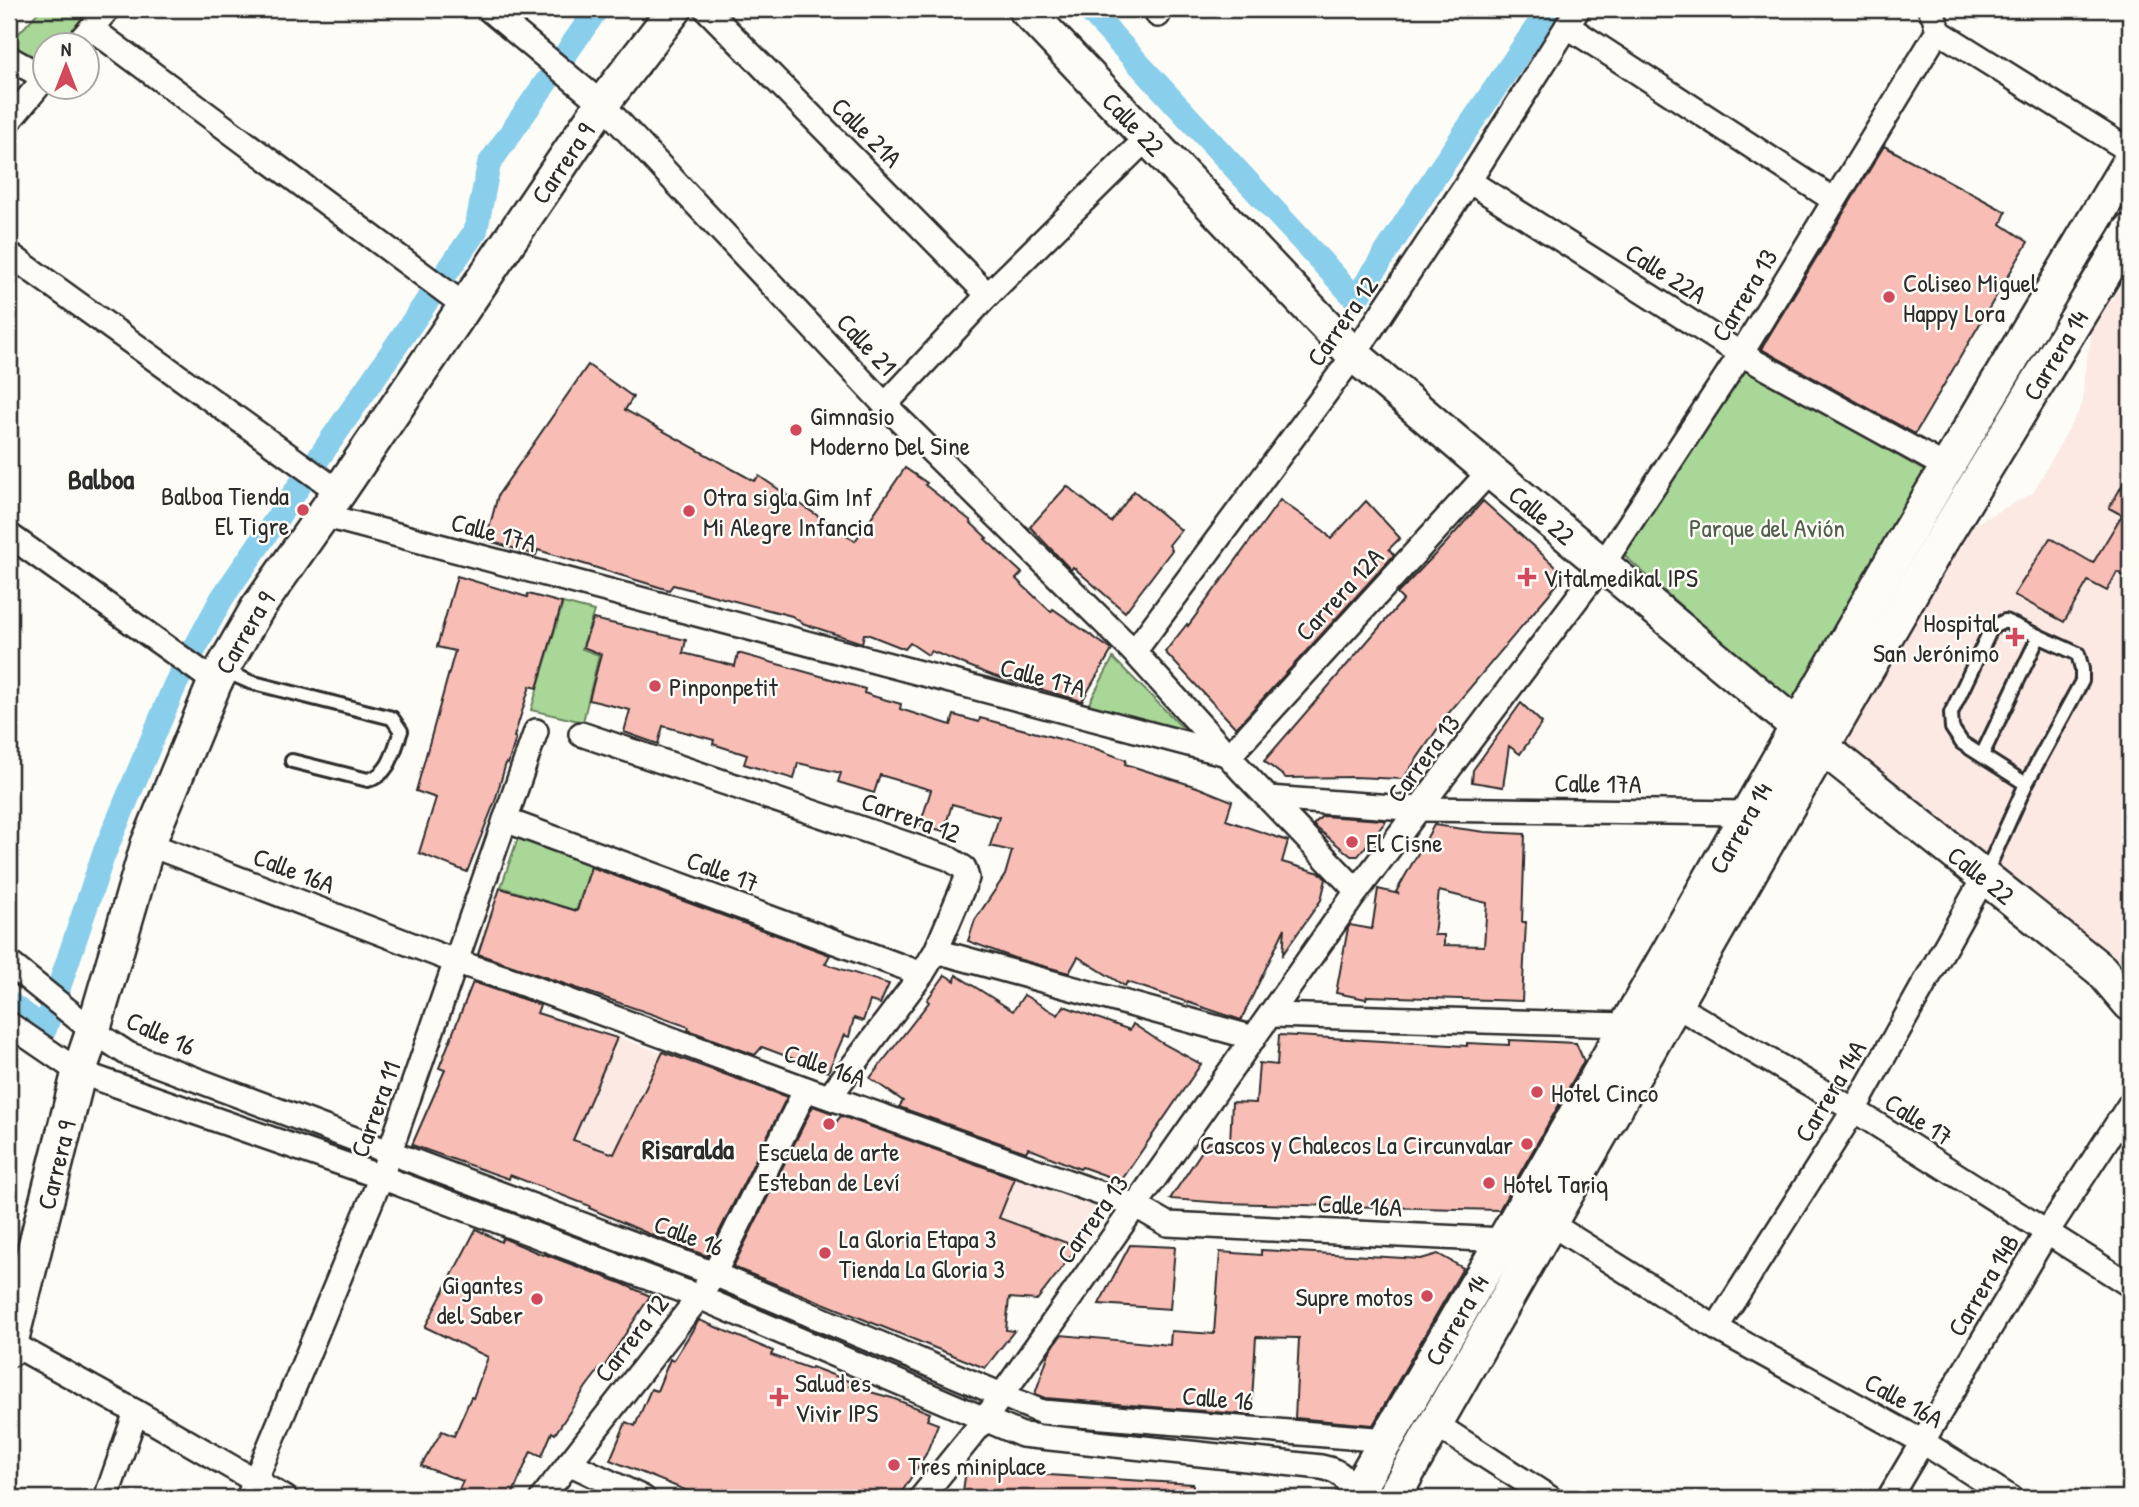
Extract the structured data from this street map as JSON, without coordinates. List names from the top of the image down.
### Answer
{
  "streets": {
    "main road": ["Calle 22", "Carrera 9", "Carrera 14"],
    "street": [
      "Calle 21A",
      "Calle 22A",
      "Carrera 13",
      "Carrera 12",
      "Calle 21",
      "Calle 17A",
      "Carrera 12A",
      "Calle 16A",
      "Calle 17",
      "Calle 16",
      "Carrera 14A",
      "Carrera 11",
      "Carrera 14B"
    ]
  },
  "crossings": [
    ["Calle 22", "Carrera 13"],
    ["Calle 22", "Carrera 12"],
    ["Calle 22", "Carrera 14"],
    ["Calle 22", "Carrera 12A"],
    ["Calle 22", "Carrera 14A"],
    ["Carrera 9", "Calle 21"],
    ["Carrera 9", "Calle 17A"],
    ["Carrera 9", "Calle 16A"],
    ["Carrera 9", "Calle 16"],
    ["Calle 22A", "Carrera 13"],
    ["Calle 22A", "Carrera 12"],
    ["Calle 22A", "Carrera 14"],
    ["Carrera 13", "Calle 17A"],
    ["Carrera 13", "Calle 16A"],
    ["Carrera 13", "Calle 16"],
    ["Carrera 12", "Calle 21"],
    ["Carrera 12", "Calle 16A"],
    ["Carrera 12", "Calle 17"],
    ["Carrera 12", "Calle 16"],
    ["Calle 21", "Calle 17A"],
    ["Calle 21", "Carrera 12A"],
    ["Carrera 14", "Calle 17A"],
    ["Carrera 14", "Calle 16A"],
    ["Carrera 14", "Calle 17"],
    ["Carrera 14", "Calle 16"],
    ["Calle 17A", "Carrera 12A"],
    ["Calle 16A", "Carrera 14A"],
    ["Calle 16A", "Carrera 11"],
    ["Calle 16A", "Carrera 14B"],
    ["Calle 17", "Carrera 14A"],
    ["Calle 17", "Carrera 11"],
    ["Calle 17", "Carrera 14B"],
    ["Calle 16", "Carrera 11"]
  ],
  "districts": ["Balboa", "Risaralda"],
  "parks": ["Parque del Avión"],
  "places": {
    "other": [
      "Coliseo Miguel Happy Lora",
      "Gimnasio Moderno Del Sine",
      "Balboa Tienda El Tigre",
      "Otra sigla Gim Inf Mi Alegre Infancia",
      "Pinponpetit",
      "El Cisne",
      "Hotel Cinco",
      "Escuela de arte Esteban de Leví",
      "Cascos y Chalecos La Circunvalar",
      "Hotel Tariq",
      "La Gloria Etapa 3 Tienda La Gloria 3",
      "Supre motos",
      "Gigantes del Saber",
      "Tres miniplace"
    ],
    "health": ["Vitalmedikal IPS", "Hospital San Jerónimo", "Salud es Vivir IPS"]
  },
  "north": "top"
}
